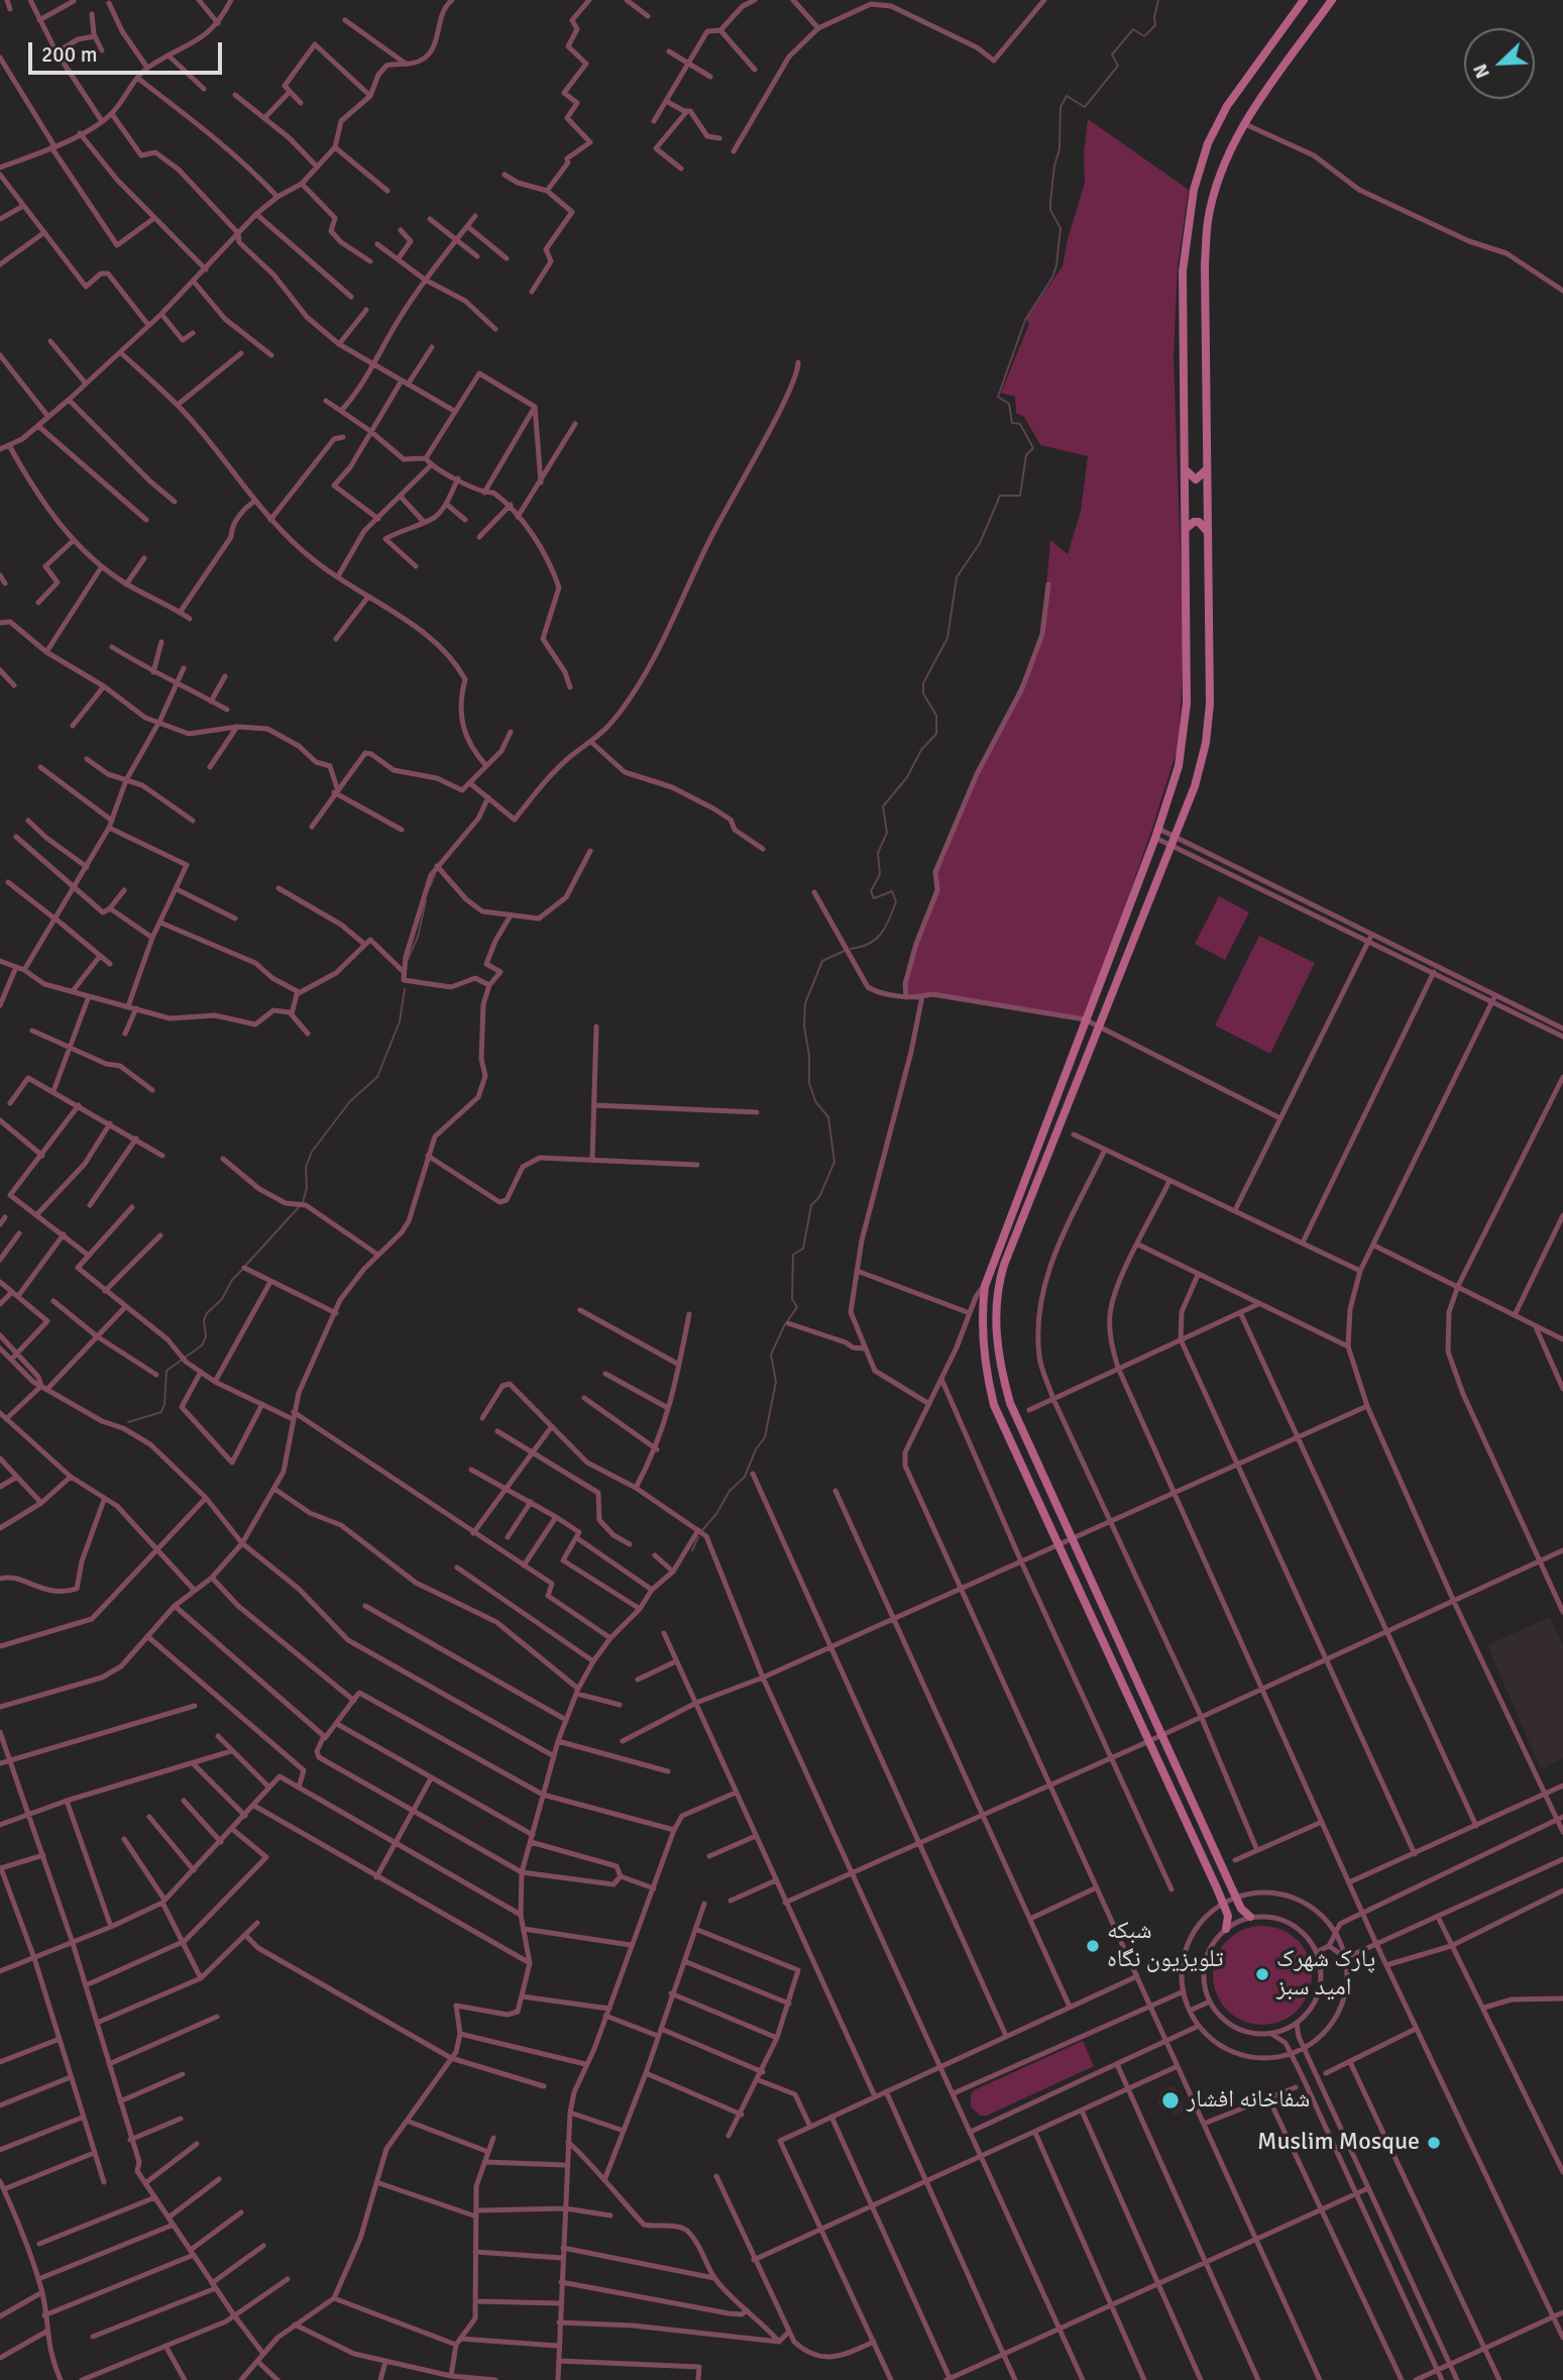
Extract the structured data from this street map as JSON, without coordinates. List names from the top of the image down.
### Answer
{
  "places": [
    "شبکه تلویزیون نگاه",
    "پارک شهرک امید سبز",
    "شفاخانه افشار",
    "Muslim Mosque"
  ],
  "scale_bar": "200 m",
  "north": "bottom left"
}
